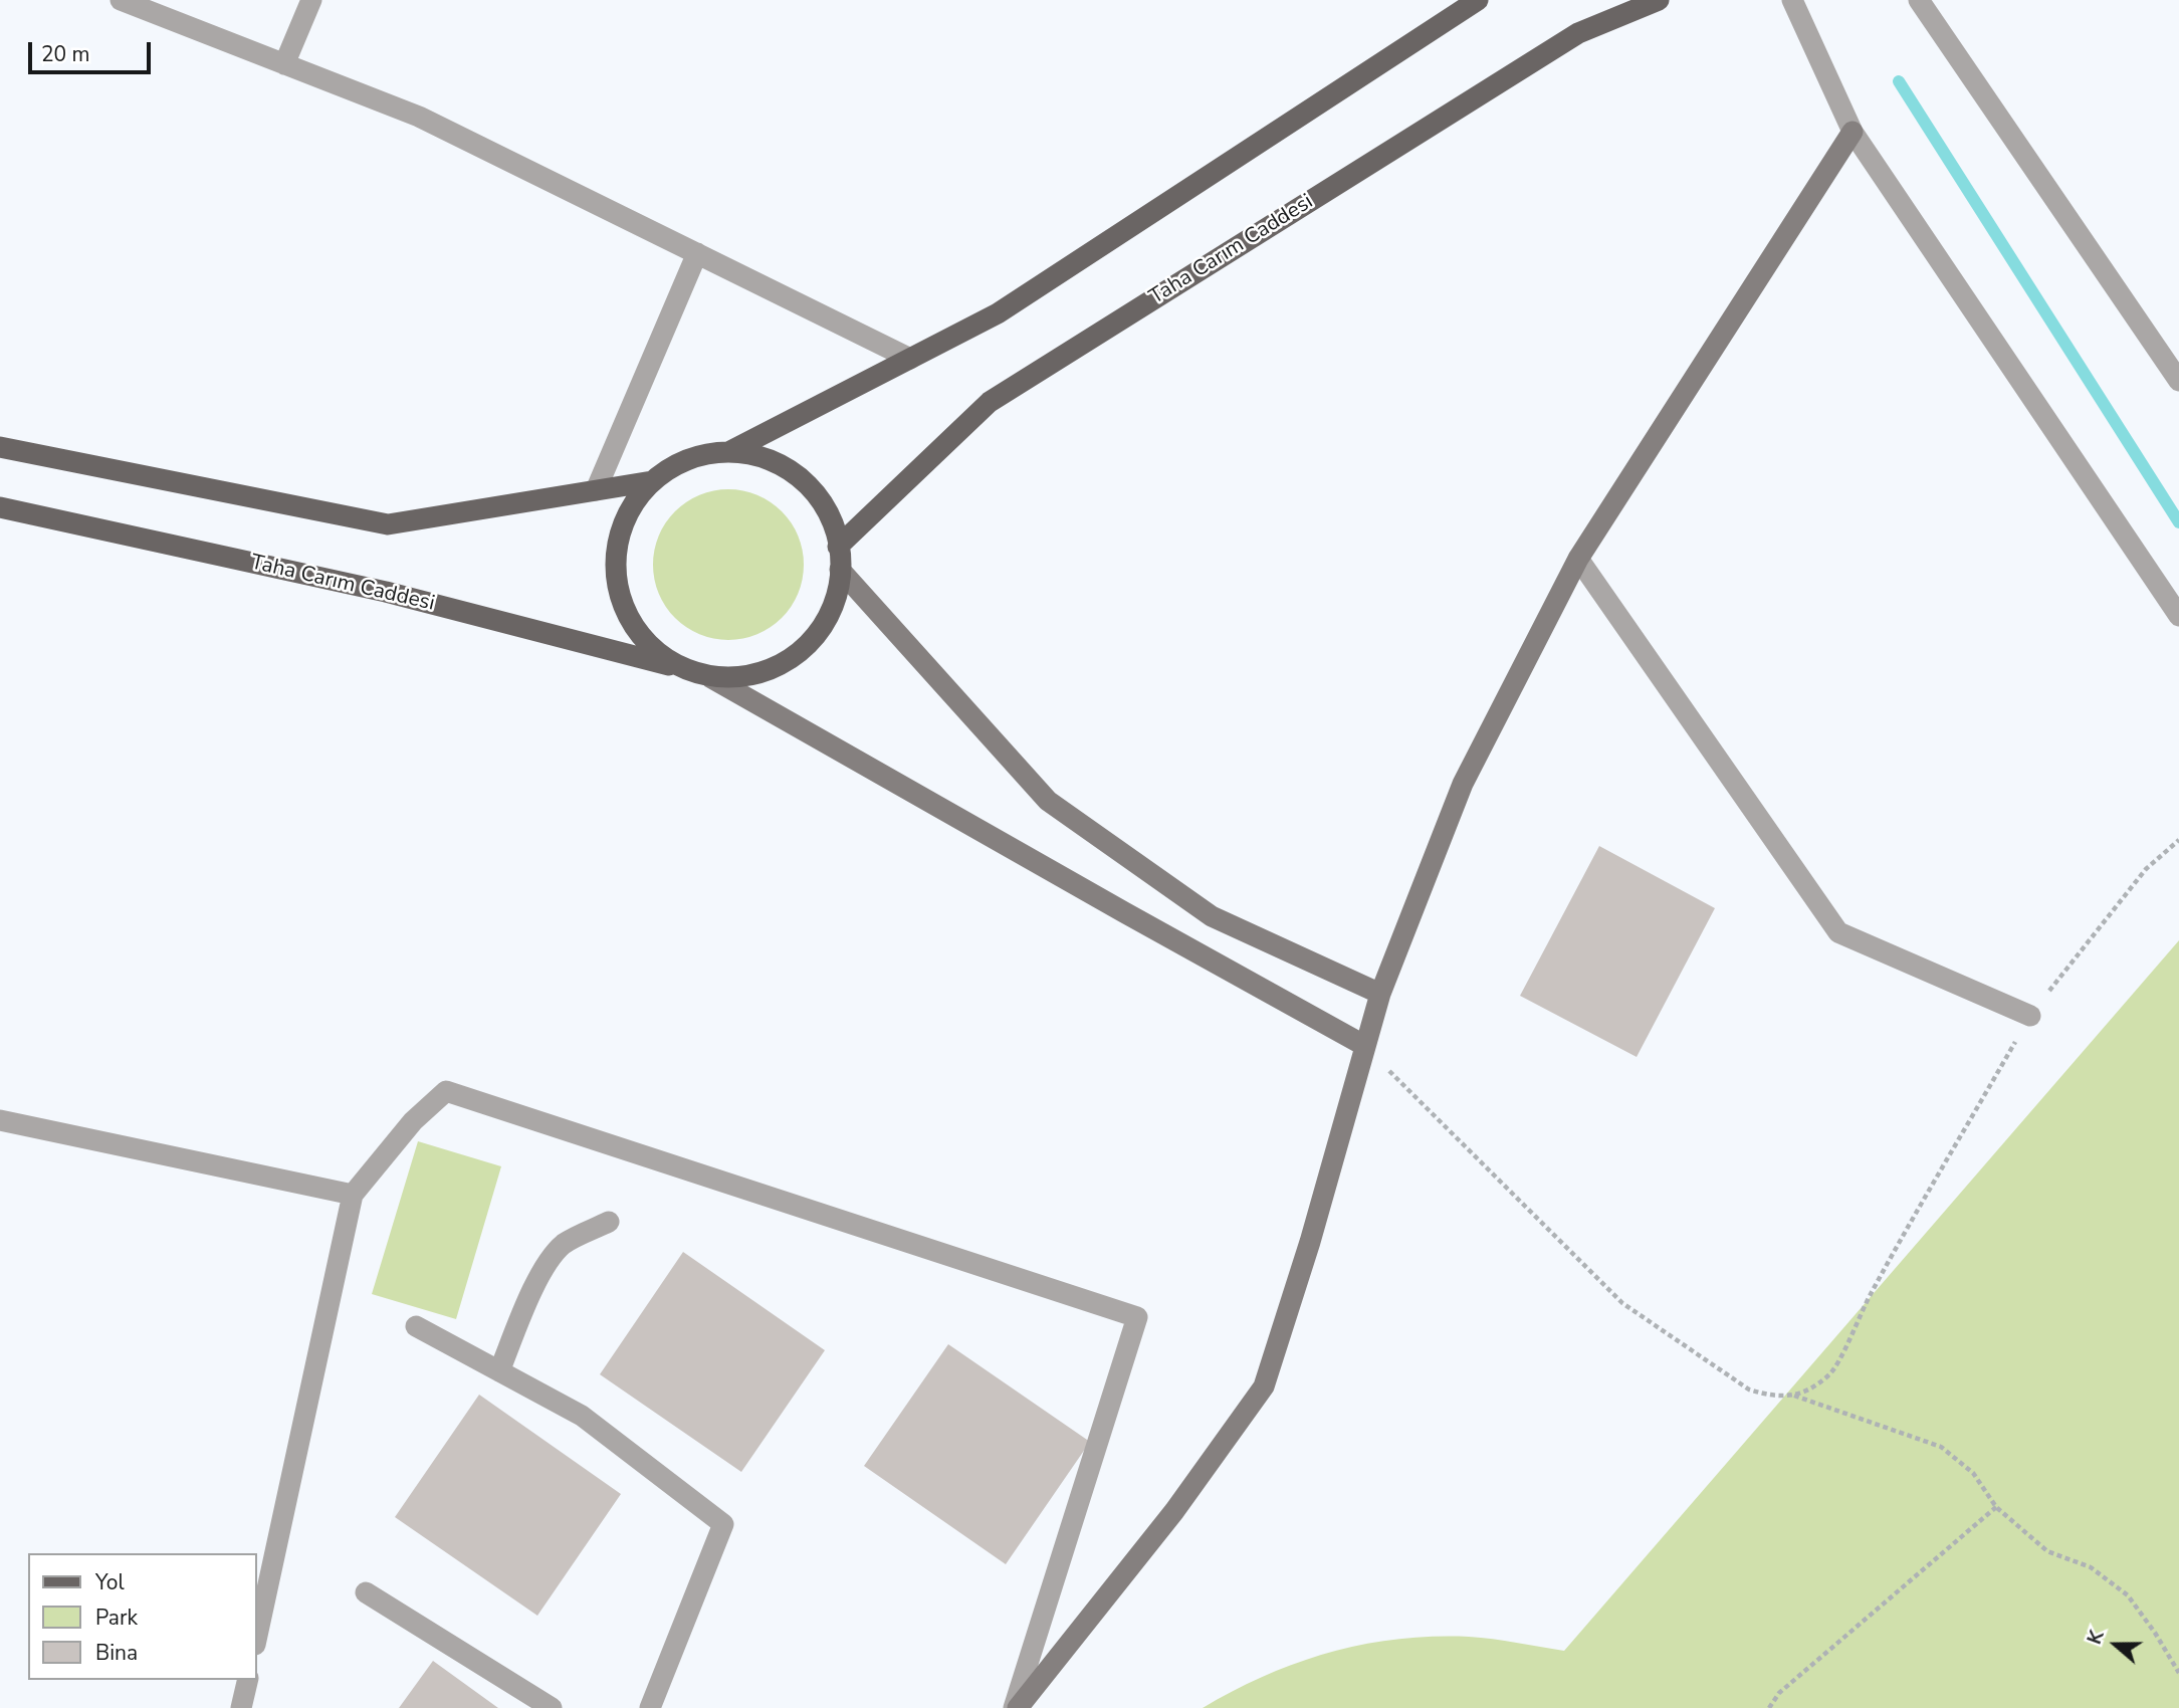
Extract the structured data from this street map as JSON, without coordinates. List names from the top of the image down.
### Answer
{
  "streets": {
    "main road": ["Taha Carım Caddesi"]
  },
  "legend": ["Yol", "Park", "Bina"],
  "scale_bar": "20 m",
  "north": "left"
}
